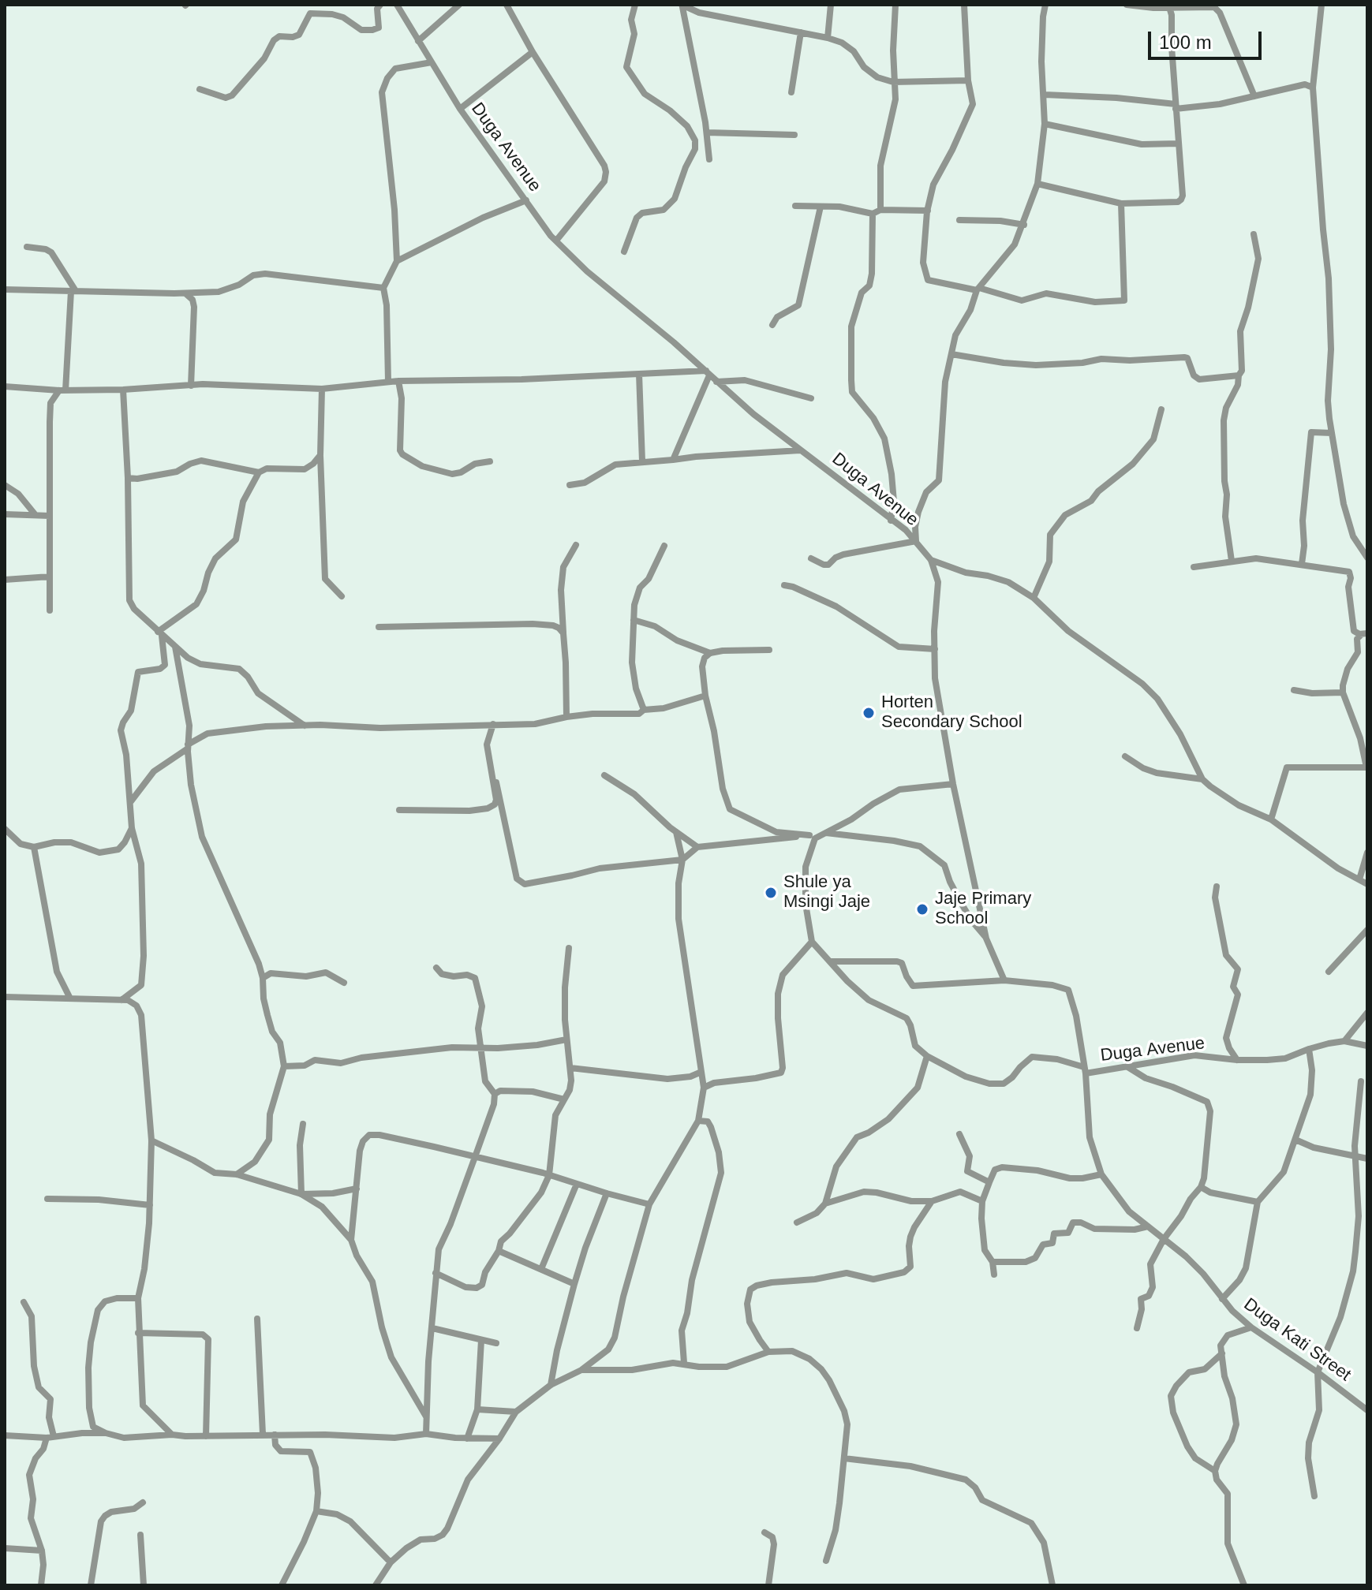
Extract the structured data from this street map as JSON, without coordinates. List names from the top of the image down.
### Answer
{
  "streets": {
    "street": ["Duga Avenue", "Duga Kati Street"]
  },
  "crossings": [
    ["Duga Avenue", "Duga Kati Street"]
  ],
  "places": ["Horten Secondary School", "Shule ya Msingi Jaje", "Jaje Primary School"],
  "scale_bar": "100 m"
}
